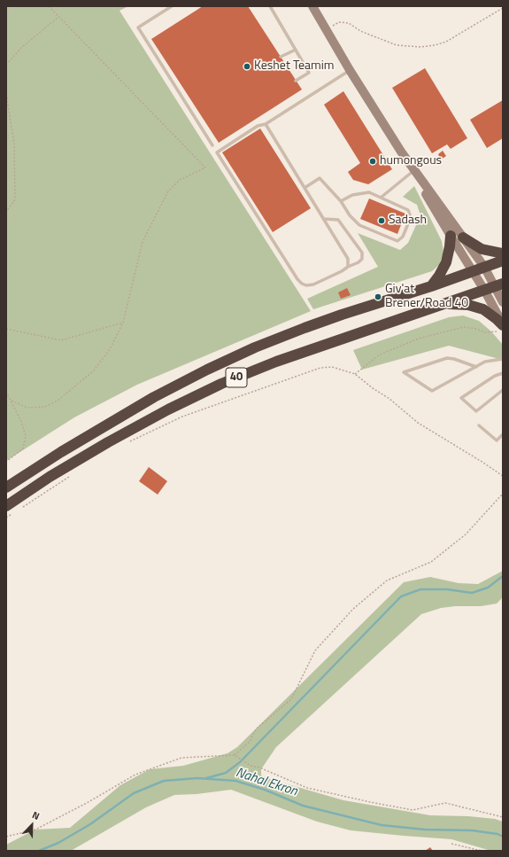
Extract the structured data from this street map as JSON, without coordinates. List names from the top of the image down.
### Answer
{
  "streets": {
    "highway": ["40"]
  },
  "water": ["Nahal Ekron"],
  "places": [
    "Keshet Teamim",
    "humongous",
    "Sadash",
    "Giv'at Brener/Road 40"
  ],
  "north": "top right"
}
